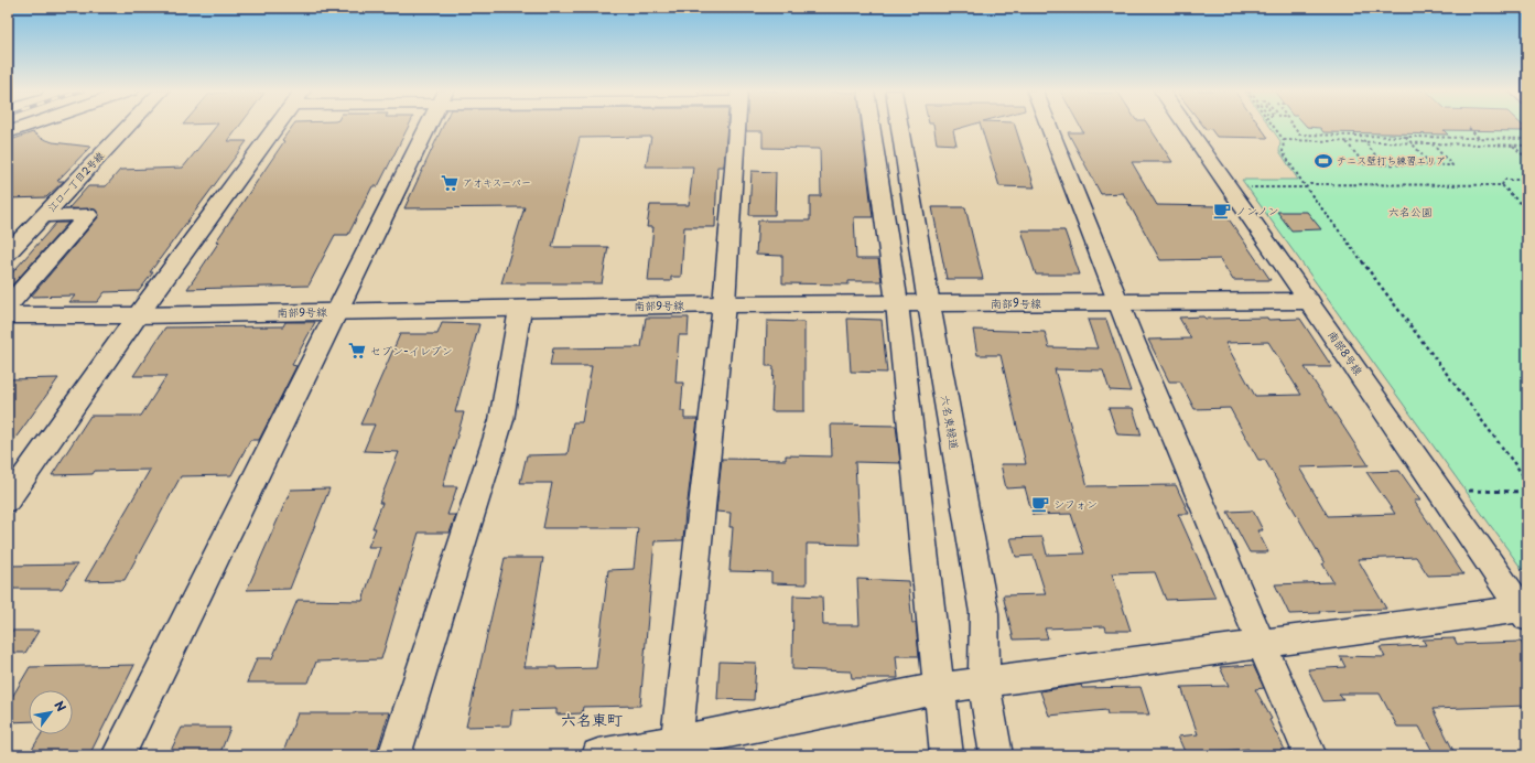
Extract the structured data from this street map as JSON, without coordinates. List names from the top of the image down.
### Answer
{
  "streets": {
    "street": [
      "江口一丁目2号線",
      "南部9号線",
      "南部8号線",
      "六名東緑道"
    ]
  },
  "crossings": [
    ["南部9号線", "南部8号線"],
    ["南部9号線", "六名東緑道"]
  ],
  "districts": ["六名東町"],
  "parks": ["六名公園"],
  "places": {
    "sports": ["テニス壁打ち練習エリア"],
    "supermarket": ["アオキスーパー", "セブン-イレブン"],
    "cafe": ["ノンノン", "シフォン"]
  },
  "north": "top right"
}
